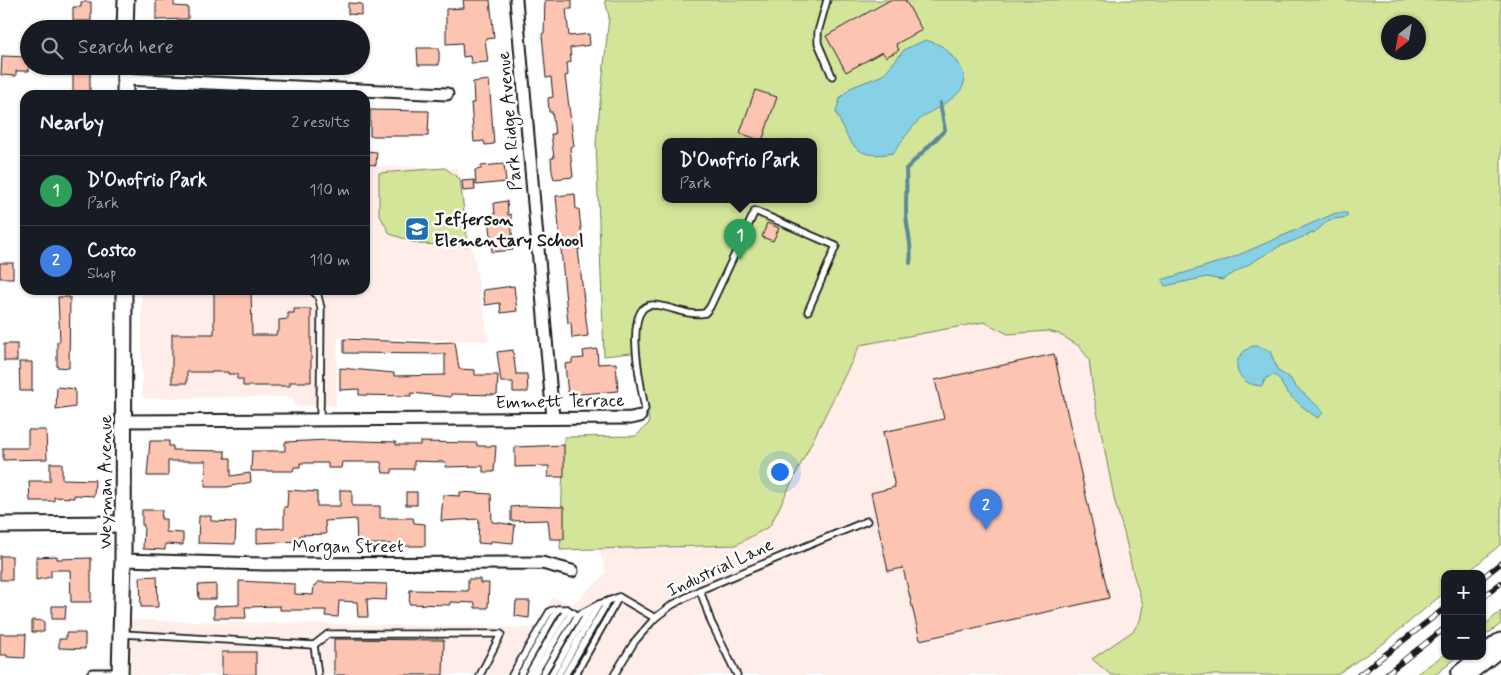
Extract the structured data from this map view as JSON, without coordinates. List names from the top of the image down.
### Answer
{
  "streets": {
    "street": [
      "Park Ridge Avenue",
      "Emmett Terrace",
      "Weyman Avenue",
      "Morgan Street"
    ],
    "lane": ["Industrial Lane"]
  },
  "crossings": [
    ["Park Ridge Avenue", "Emmett Terrace"],
    ["Emmett Terrace", "Weyman Avenue"],
    ["Weyman Avenue", "Morgan Street"]
  ],
  "places": {
    "school or university": ["Jefferson Elementary School"]
  },
  "north": "bottom left",
  "page": {
    "search": "Search here",
    "heading": ["Nearby", "2 results"],
    "popup": ["D'Onofrio Park", "Park"],
    "list": [
      {
        "mark": "1",
        "name": "D'Onofrio Park",
        "note": "Park",
        "value": "110 m"
      },
      {
        "mark": "2",
        "name": "Costco",
        "note": "Shop",
        "value": "110 m"
      }
    ],
    "pins": ["1", "2"],
    "map_buttons": ["+", "−"]
  }
}
